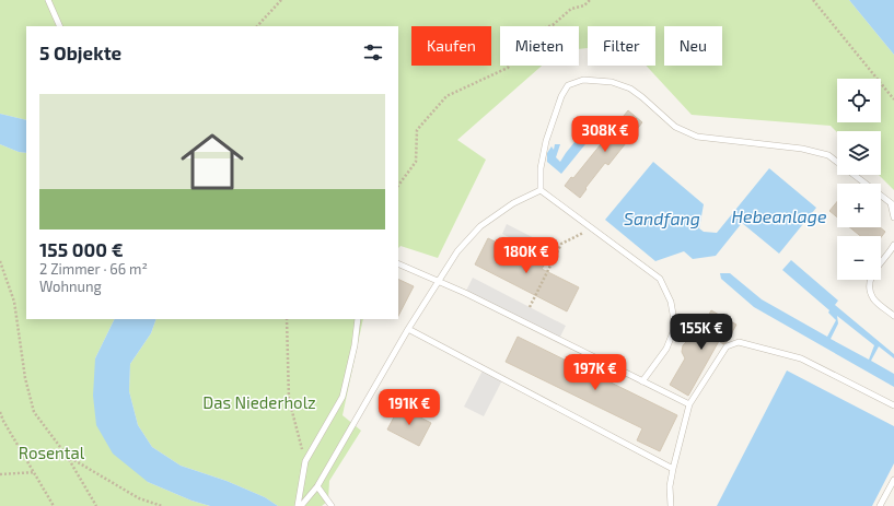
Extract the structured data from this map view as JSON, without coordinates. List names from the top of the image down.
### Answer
{
  "water": ["Hebeanlage", "Sandfang"],
  "parks": ["Das Niederholz", "Rosental"],
  "page": {
    "chip": [
      "Kaufen",
      "Mieten",
      "Filter",
      "Neu"
    ],
    "heading": "5 Objekte",
    "map_buttons": ["+", "−"],
    "list": [
      {
        "name": "155 000 €",
        "note": "2 Zimmer · 66 m² · Wohnung"
      }
    ],
    "price": [
      "308K €",
      "180K €",
      "155K €",
      "197K €",
      "191K €"
    ]
  }
}
